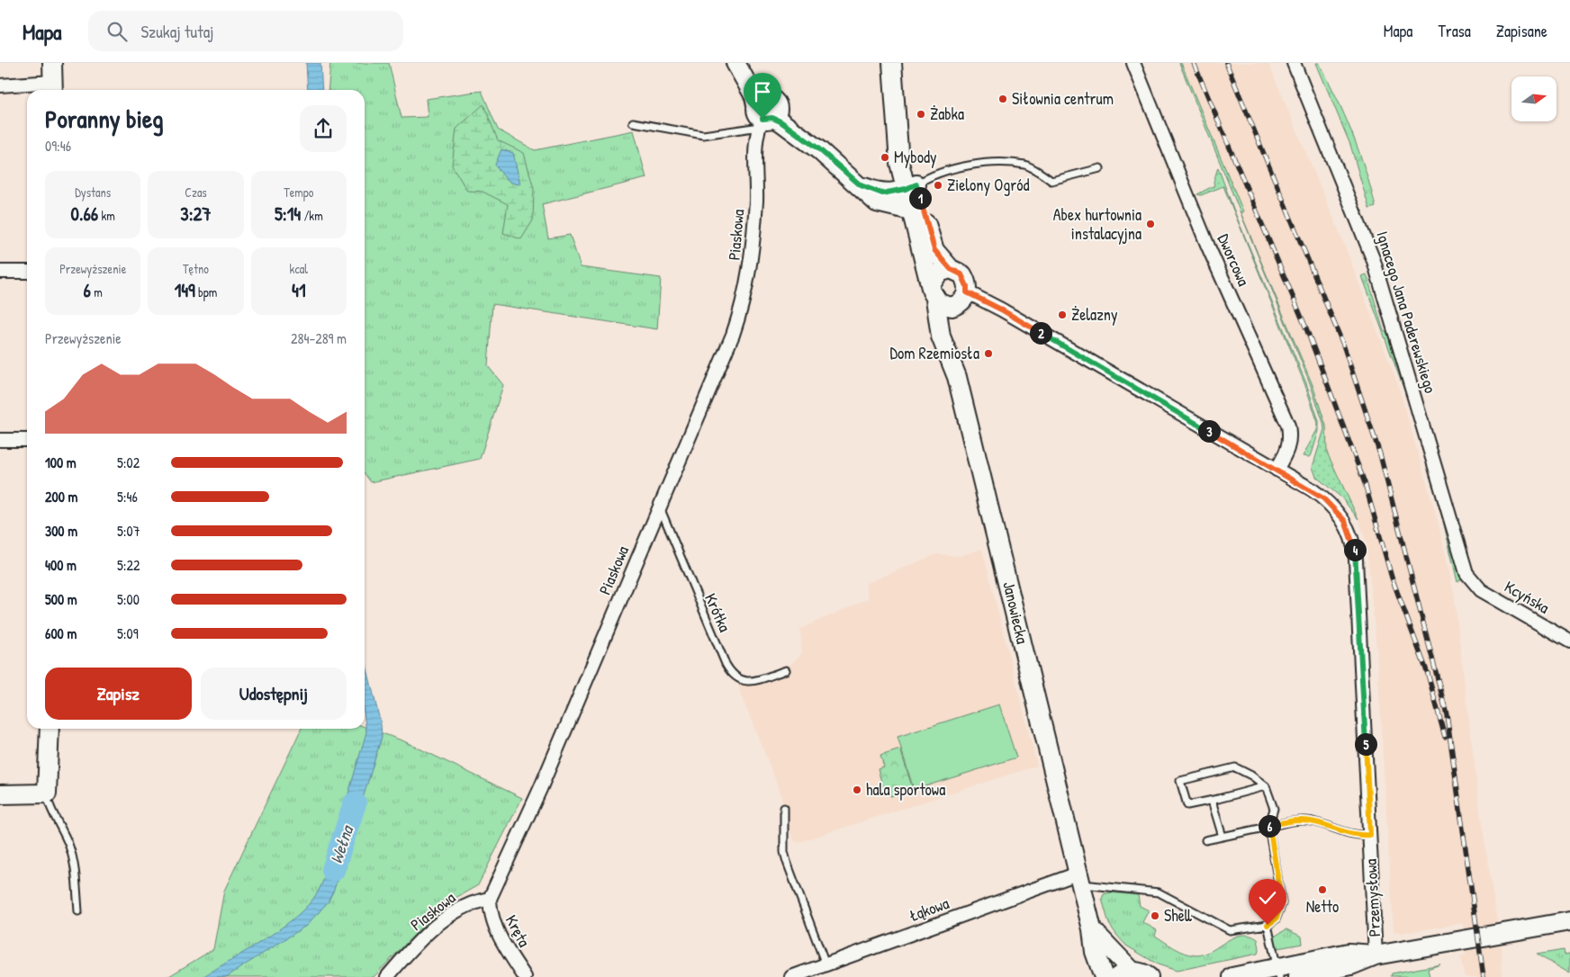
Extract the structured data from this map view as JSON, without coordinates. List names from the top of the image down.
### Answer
{
  "streets": {
    "street": [
      "Piaskowa",
      "Dworcowa",
      "Ignacego Jana Paderewskiego",
      "Kcyńska",
      "Janowiecka",
      "Przemysłowa",
      "Łąkowa",
      "Kręta"
    ],
    "lane": ["Krótka"]
  },
  "crossings": [
    ["Piaskowa", "Krótka"],
    ["Piaskowa", "Kręta"],
    ["Dworcowa", "Przemysłowa"],
    ["Ignacego Jana Paderewskiego", "Kcyńska"],
    ["Janowiecka", "Przemysłowa"],
    ["Janowiecka", "Łąkowa"]
  ],
  "water": ["Wełna"],
  "places": [
    "Siłownia centrum",
    "Żabka",
    "Mybody",
    "Zielony Ogród",
    "Abex hurtownia instalacyjna",
    "Żelazny",
    "Dom Rzemiosła",
    "hala sportowa",
    "Netto",
    "Shell"
  ],
  "north": "right",
  "page": {
    "header": "Mapa",
    "search": "Szukaj tutaj",
    "nav": ["Mapa", "Trasa", "Zapisane"],
    "heading": ["Poranny bieg", "09:46"],
    "stats": [
      ["Dystans", "0.66 km"],
      ["Czas", "3:27"],
      ["Tempo", "5:14 /km"],
      ["Przewyższenie", "6 m"],
      ["Tętno", "149 bpm"],
      ["kcal", "41"]
    ],
    "pins": [
      "1",
      "2",
      "3",
      "4",
      "5",
      "6"
    ],
    "chart": ["Przewyższenie", "284–289 m"],
    "list": [
      {
        "name": "100 m",
        "note": "5:02"
      },
      {
        "name": "200 m",
        "note": "5:46"
      },
      {
        "name": "300 m",
        "note": "5:07"
      },
      {
        "name": "400 m",
        "note": "5:22"
      },
      {
        "name": "500 m",
        "note": "5:00"
      },
      {
        "name": "600 m",
        "note": "5:09"
      }
    ],
    "buttons": ["Zapisz", "Udostępnij"]
  }
}
